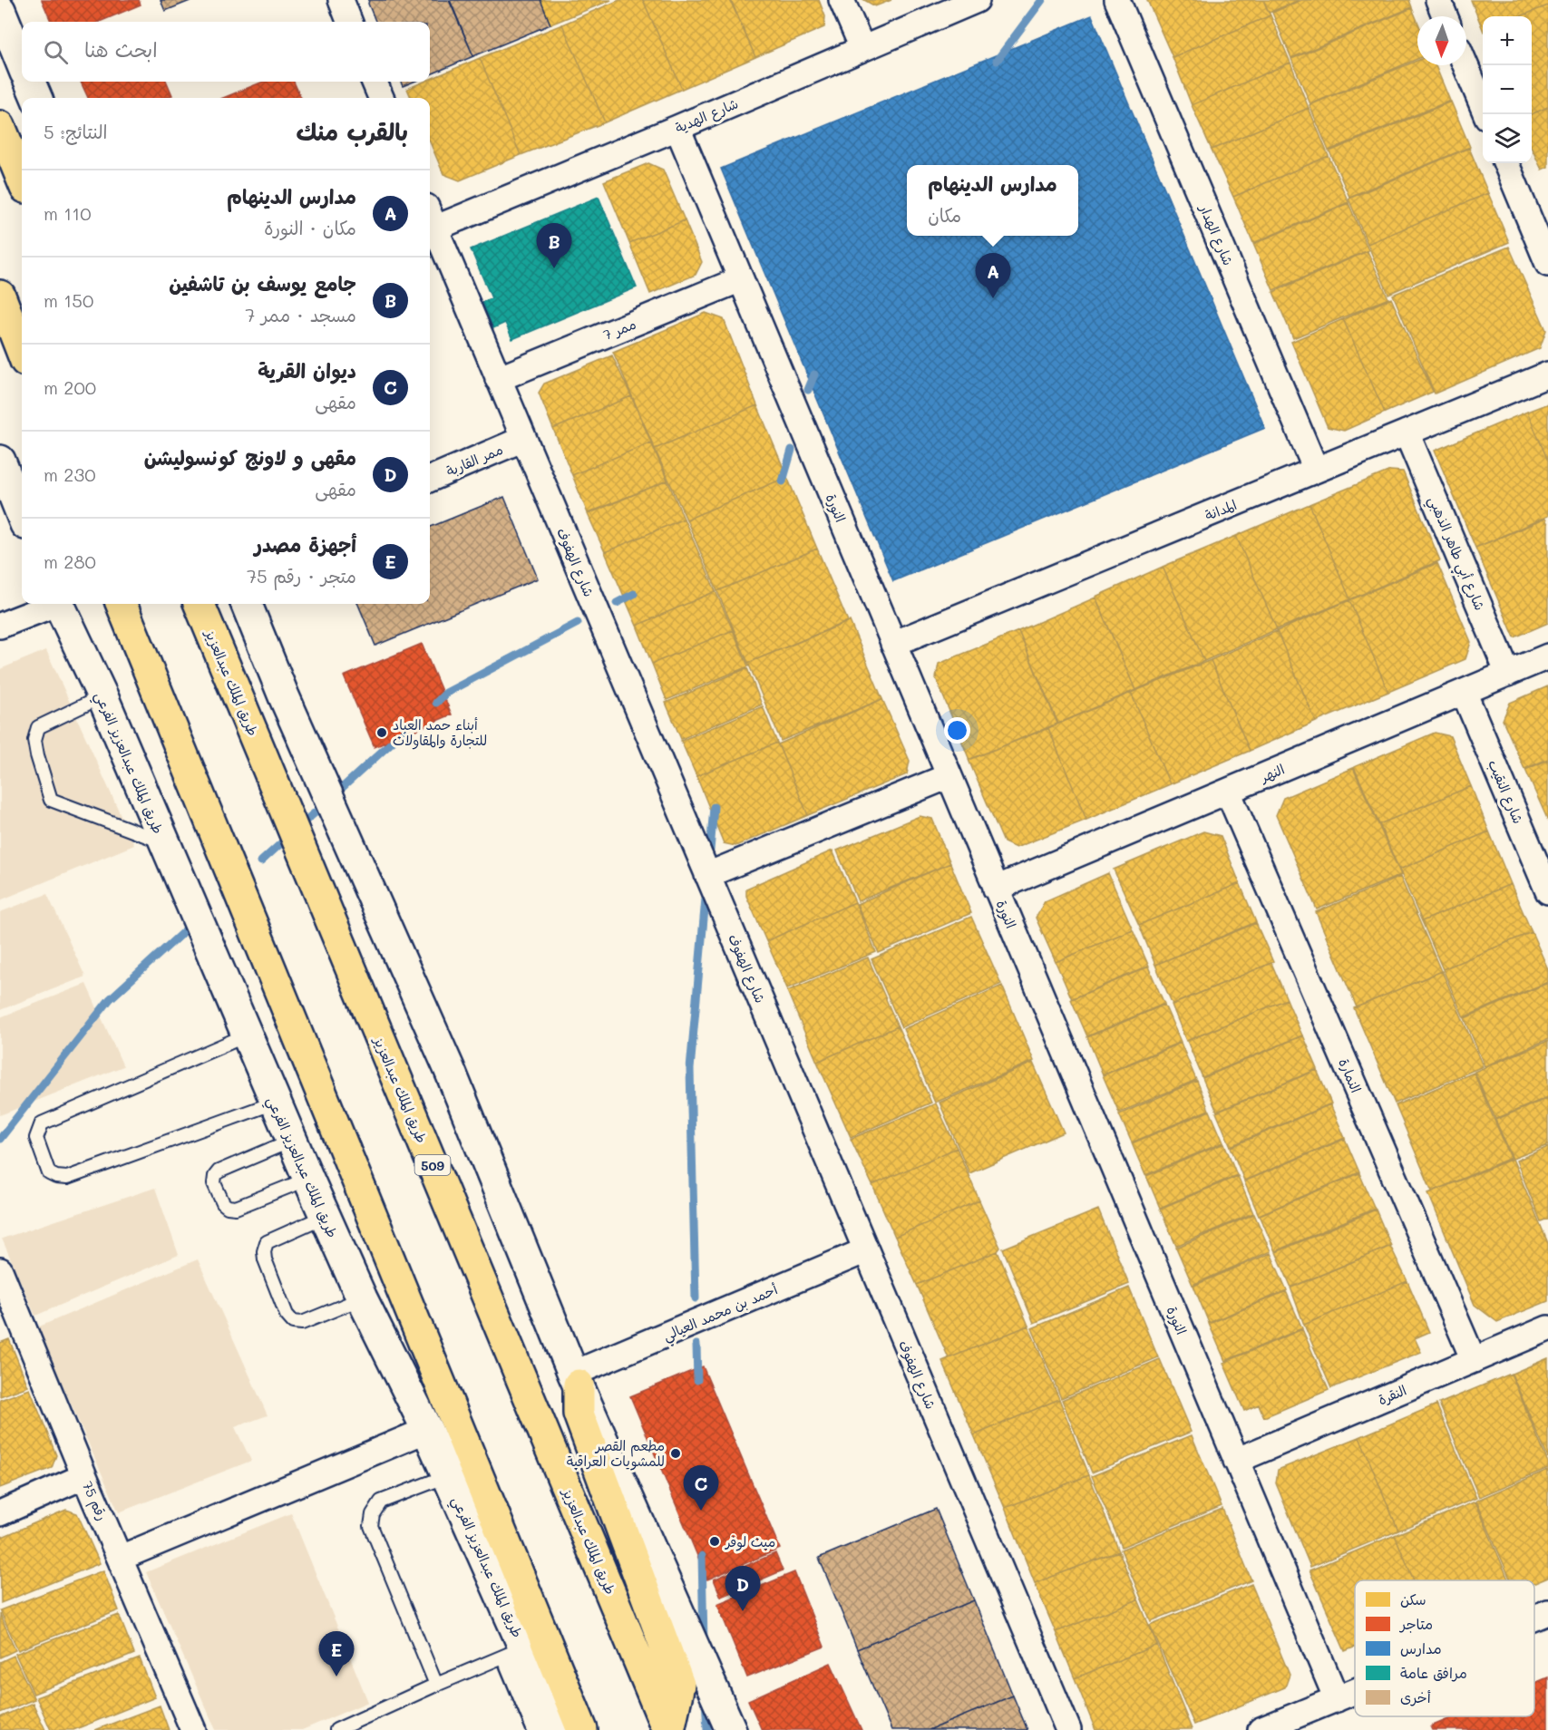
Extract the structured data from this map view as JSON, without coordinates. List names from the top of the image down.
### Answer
{
  "streets": {
    "main road": ["طريق الملك عبدالعزيز", "طريق الملك عبدالعزيز الفرعي", "509"],
    "street": [
      "شارع الهدية",
      "شارع الهدار",
      "ممر 7",
      "ممر القاربة",
      "النورة",
      "المدانة",
      "شارع أبي طاهر الذهبي",
      "شارع الهفوف",
      "النهر",
      "شارع النقيب",
      "النمارة",
      "أحمد بن محمد العيالي",
      "النقرة",
      "رقم 75"
    ]
  },
  "crossings": [
    ["شارع الهدية", "النورة"],
    ["شارع الهدية", "شارع الهفوف"],
    ["شارع الهدار", "المدانة"],
    ["ممر 7", "النورة"],
    ["ممر 7", "شارع الهفوف"],
    ["ممر القاربة", "شارع الهفوف"],
    ["النورة", "المدانة"],
    ["النورة", "النهر"],
    ["النورة", "النقرة"],
    ["المدانة", "شارع أبي طاهر الذهبي"],
    ["شارع أبي طاهر الذهبي", "النهر"],
    ["شارع الهفوف", "أحمد بن محمد العيالي"],
    ["النهر", "شارع النقيب"],
    ["النهر", "النمارة"],
    ["النمارة", "النقرة"]
  ],
  "places": ["أبناء حمد العباد للتجارة والمقاولات", "مطعم القصر للمشويات العراقية", "ميت لوفر"],
  "legend": [
    "سكن",
    "متاجر",
    "مدارس",
    "مرافق عامة",
    "أخرى"
  ],
  "north": "bottom",
  "page": {
    "map_buttons": ["+", "−"],
    "search": "ابحث هنا",
    "heading": ["بالقرب منك", "النتائج: 5"],
    "popup": ["مدارس الدينهام", "مكان"],
    "list": [
      {
        "mark": "A",
        "name": "مدارس الدينهام",
        "note": "مكان · النورة",
        "value": "110 m"
      },
      {
        "mark": "B",
        "name": "جامع يوسف بن تاشفين",
        "note": "مسجد · ممر 7",
        "value": "150 m"
      },
      {
        "mark": "C",
        "name": "ديوان القرية",
        "note": "مقهى",
        "value": "200 m"
      },
      {
        "mark": "D",
        "name": "مقهى و لاونج كونسوليشن",
        "note": "مقهى",
        "value": "230 m"
      },
      {
        "mark": "E",
        "name": "أجهزة مصدر",
        "note": "متجر · رقم 75",
        "value": "280 m"
      }
    ],
    "pins": [
      "B",
      "A",
      "C",
      "D",
      "E"
    ]
  }
}
